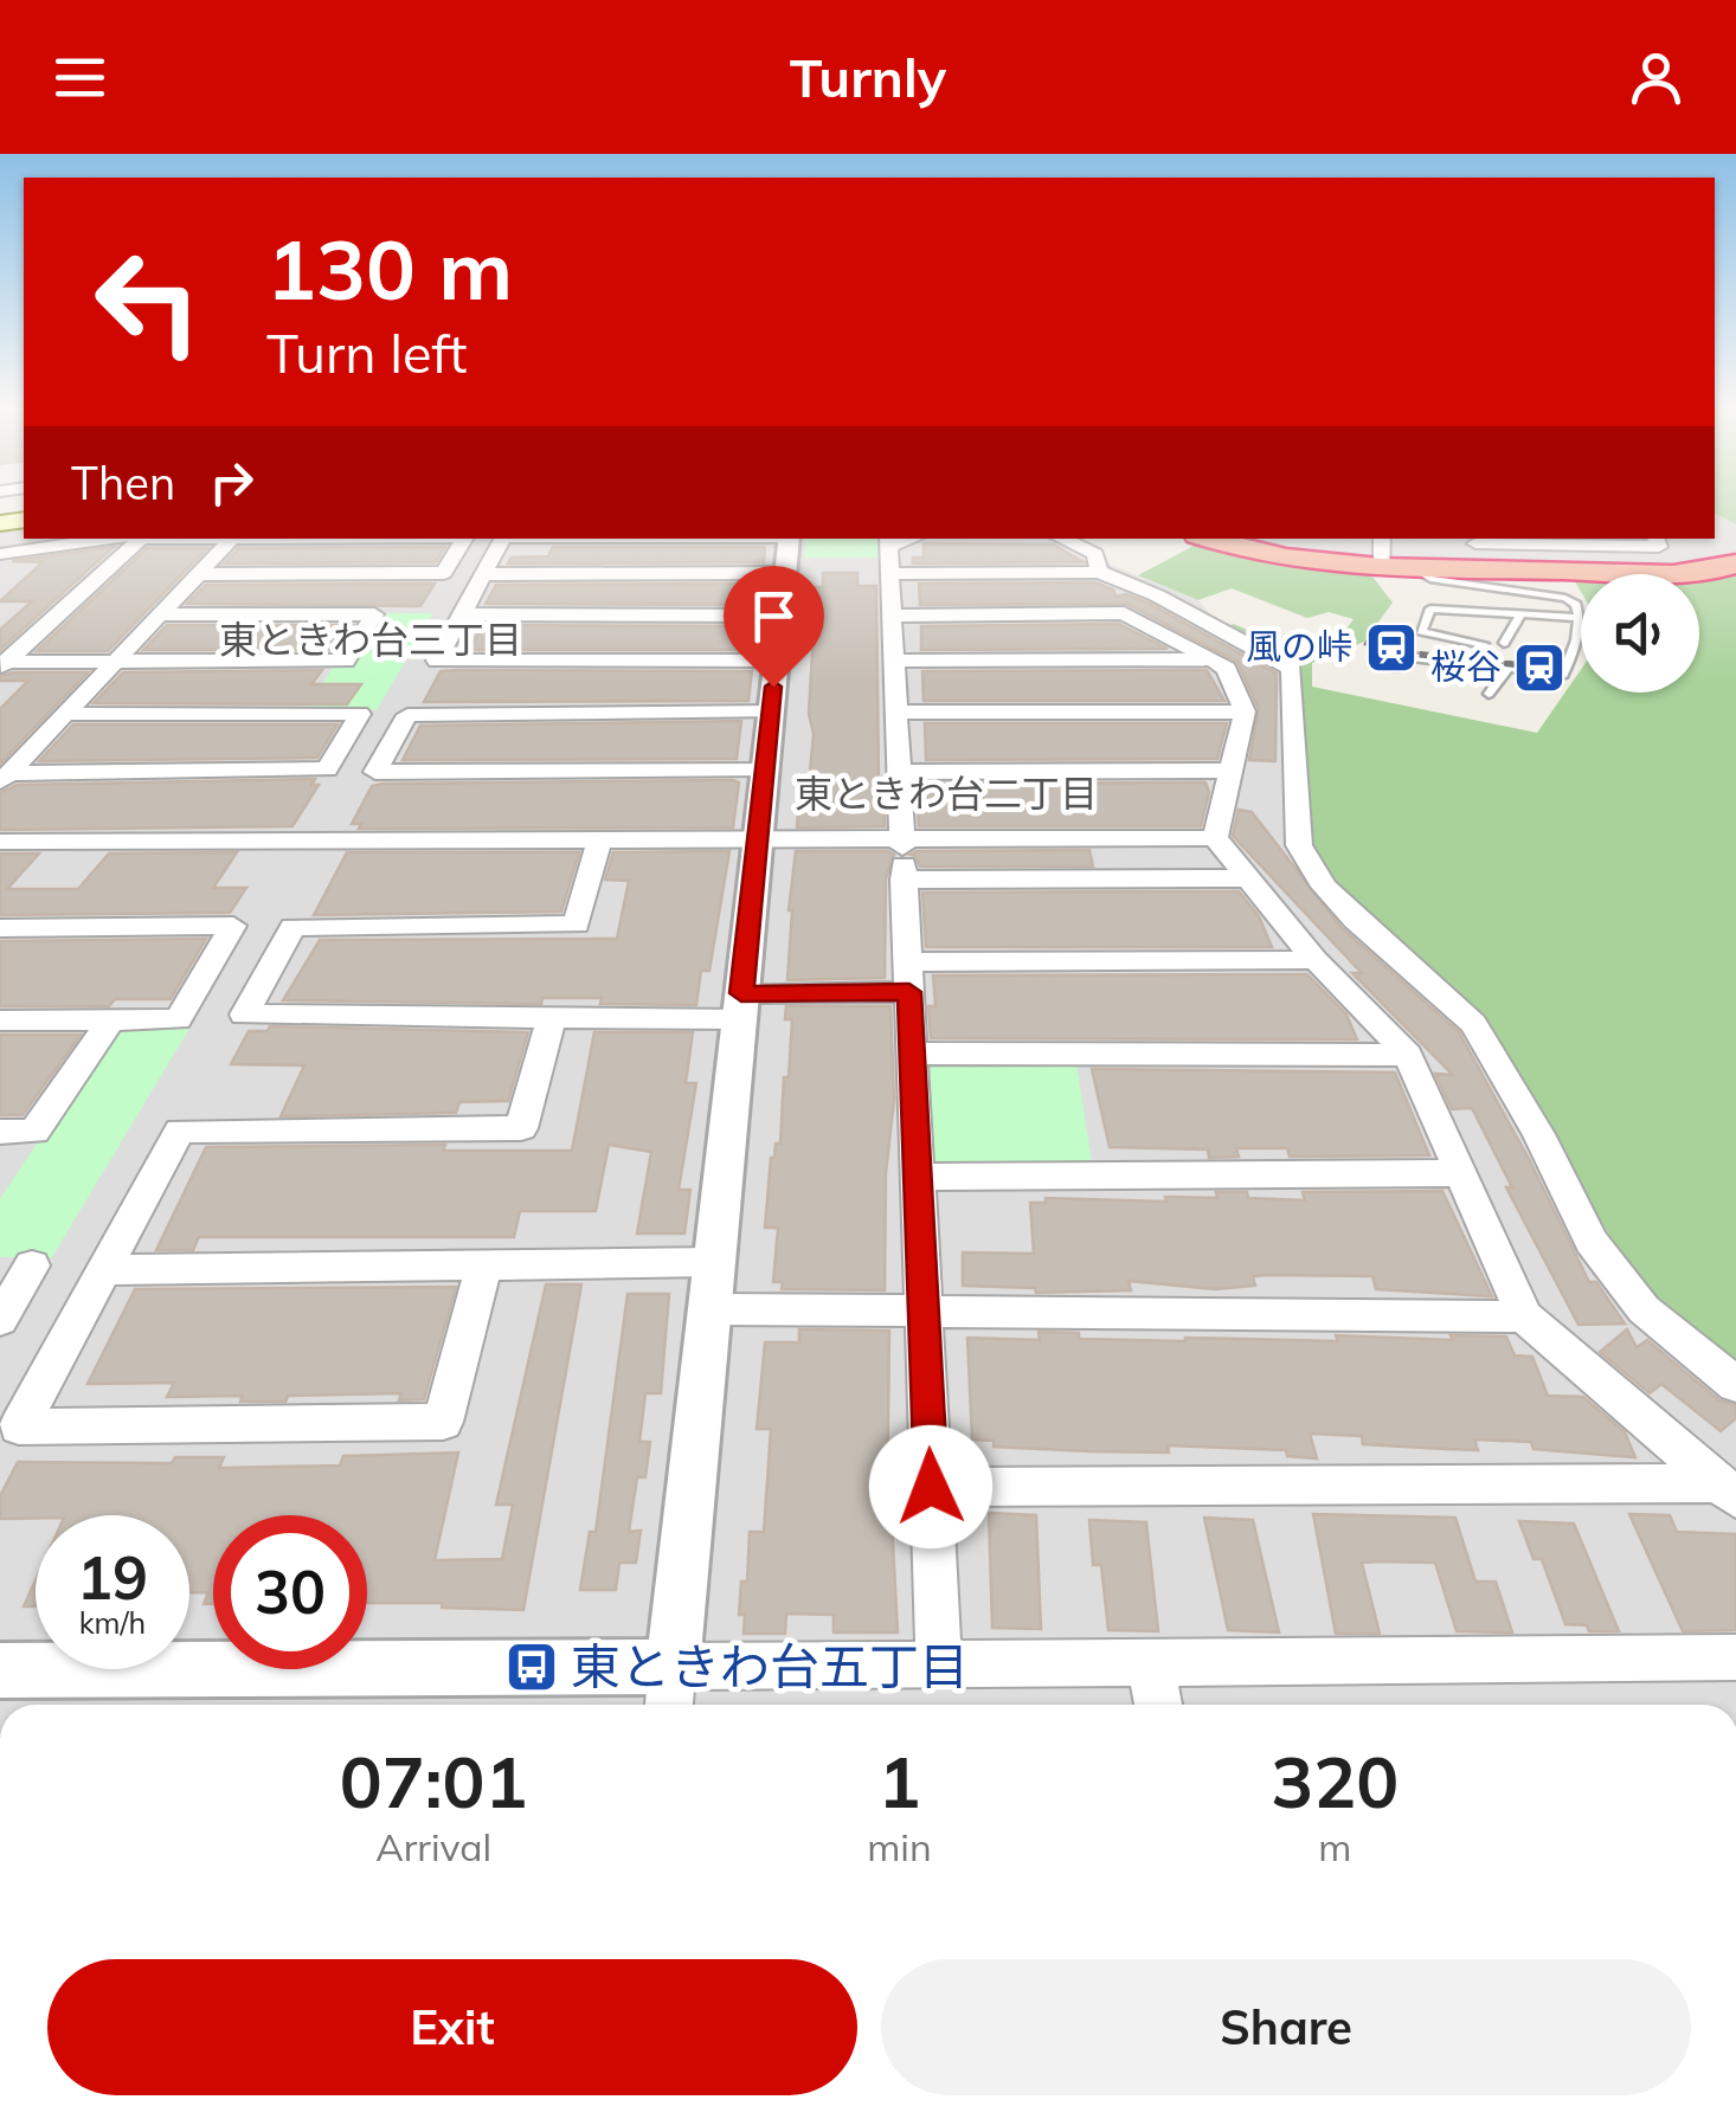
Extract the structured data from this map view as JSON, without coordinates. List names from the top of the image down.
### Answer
{
  "districts": ["東ときわ台三丁目", "東ときわ台二丁目"],
  "places": {
    "station": ["風の峠", "桜谷"],
    "bus stop": ["東ときわ台五丁目"]
  },
  "page": {
    "header": "Turnly",
    "turn": ["130 m", "Turn left"],
    "then": "Then",
    "speed": "19 km/h",
    "limit": "30",
    "eta": [
      "07:01",
      "Arrival",
      "1",
      "min",
      "320",
      "m"
    ],
    "buttons": ["Exit", "Share"]
  }
}
